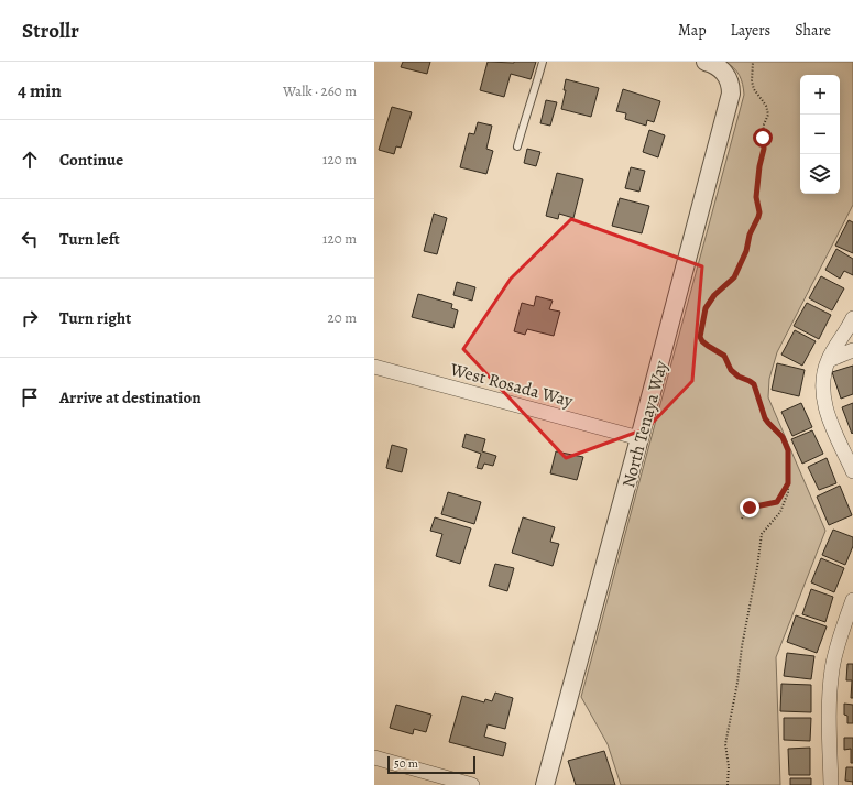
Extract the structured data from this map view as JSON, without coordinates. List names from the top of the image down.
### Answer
{
  "streets": {
    "street": ["West Rosada Way", "North Tenaya Way"]
  },
  "crossings": [
    ["West Rosada Way", "North Tenaya Way"]
  ],
  "scale_bar": "50 m",
  "page": {
    "header": "Strollr",
    "nav": ["Map", "Layers", "Share"],
    "heading": ["4 min", "Walk · 260 m"],
    "map_buttons": ["+", "−"],
    "list": [
      ["Continue", "120 m"],
      ["Turn left", "120 m"],
      ["Turn right", "20 m"],
      "Arrive at destination"
    ],
    "scale": "50 m"
  }
}
